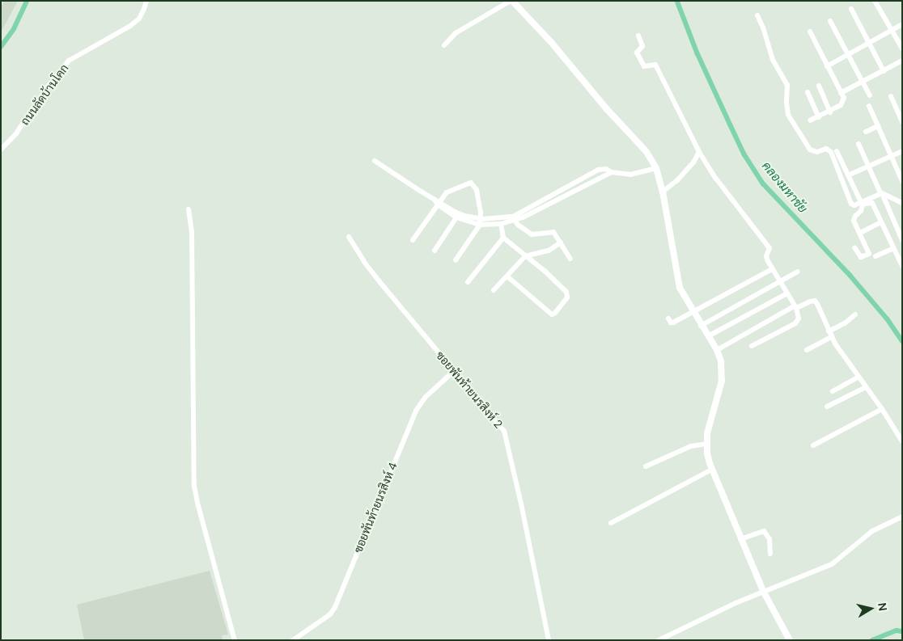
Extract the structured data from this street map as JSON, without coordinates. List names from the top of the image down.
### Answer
{
  "streets": {
    "street": ["ถนนลัดบ้านโคก", "ซอยพันท้ายนรสิงห์ 2", "ซอยพันท้ายนรสิงห์ 4"]
  },
  "crossings": [
    ["ซอยพันท้ายนรสิงห์ 2", "ซอยพันท้ายนรสิงห์ 4"]
  ],
  "water": ["คลองมหาชัย"],
  "north": "right"
}
